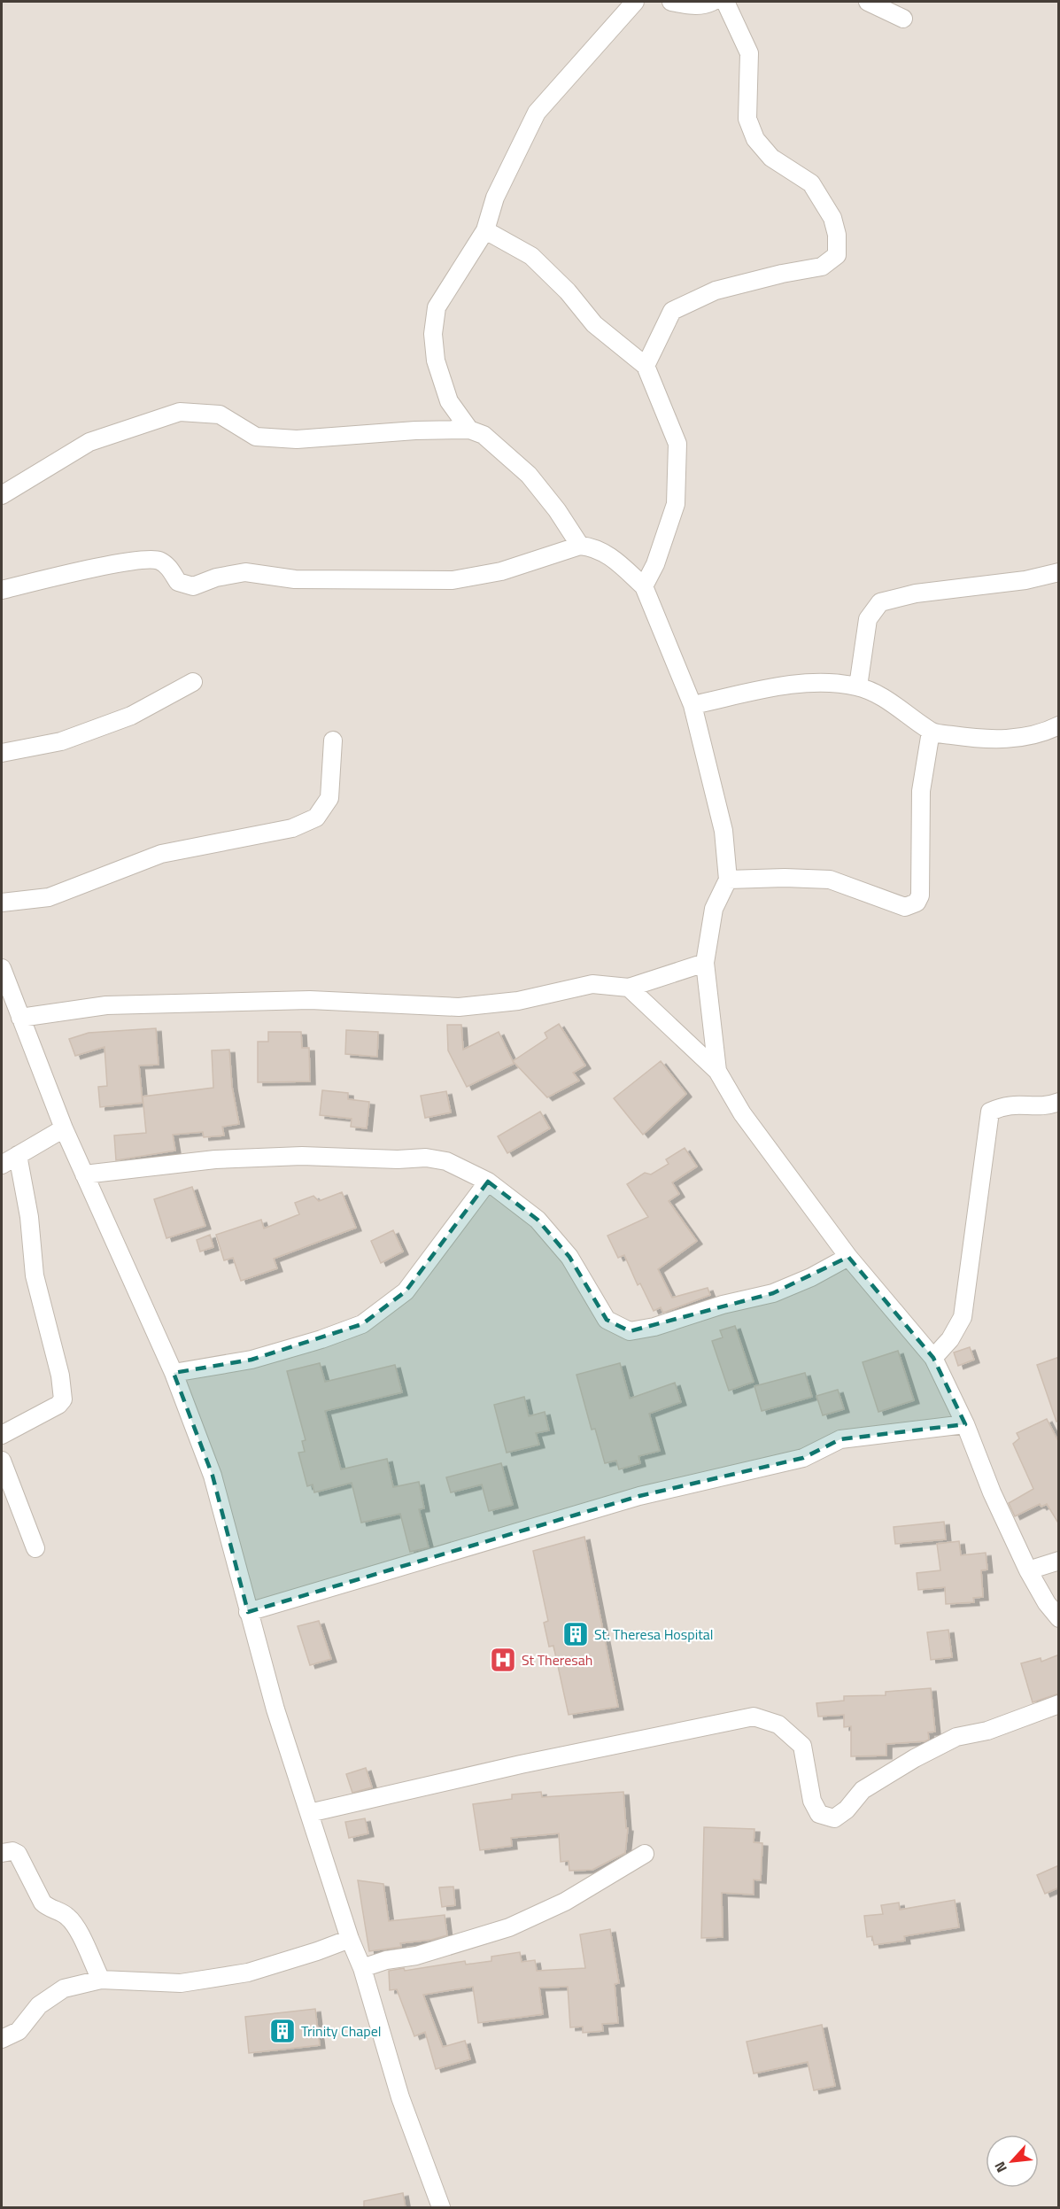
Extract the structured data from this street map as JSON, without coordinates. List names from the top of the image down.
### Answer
{
  "places": {
    "building": ["St. Theresa Hospital", "Trinity Chapel"],
    "hospital": ["St Theresah"]
  },
  "north": "bottom left"
}
